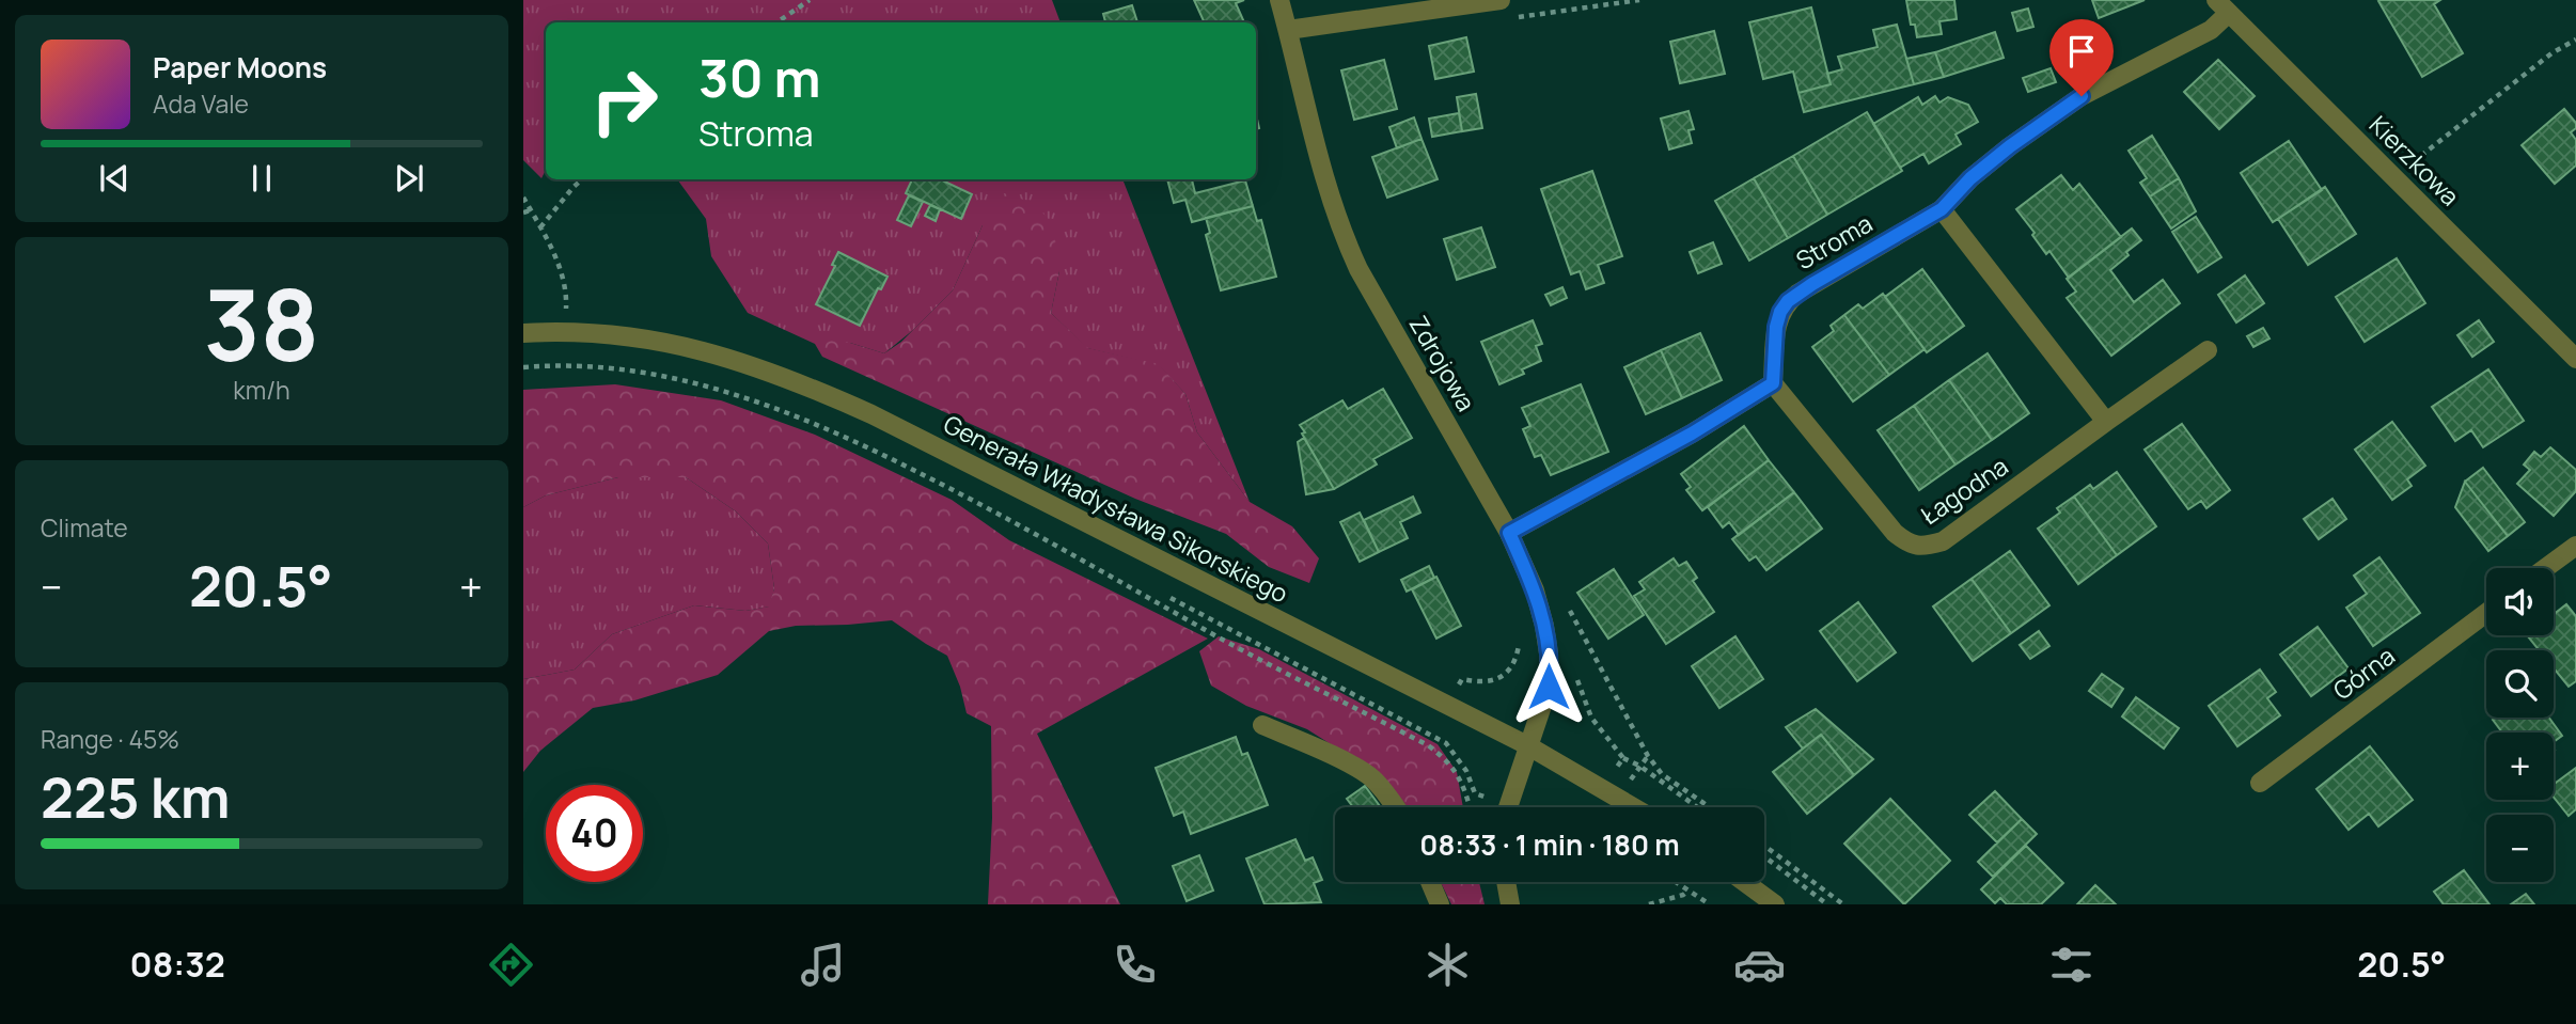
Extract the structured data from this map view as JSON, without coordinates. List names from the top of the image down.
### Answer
{
  "streets": {
    "street": [
      "Kierzkowa",
      "Stroma",
      "Zdrojowa",
      "Łagodna",
      "Generała Władysława Sikorskiego",
      "Górna"
    ]
  },
  "crossings": [
    ["Kierzkowa", "Stroma"],
    ["Stroma", "Łagodna"],
    ["Zdrojowa", "Generała Władysława Sikorskiego"]
  ],
  "page": {
    "turn": ["30 m", "Stroma"],
    "song": ["Paper Moons", "Ada Vale"],
    "tile": [
      ["38", "km/h"],
      "Climate",
      ["Range · 45%", "225 km"]
    ],
    "heat": ["−", "20.5°", "+"],
    "map_buttons": ["+", "−"],
    "limit": "40",
    "trip": "08:33 · 1 min · 180 m",
    "tabs": ["08:32", "20.5°"]
  }
}
